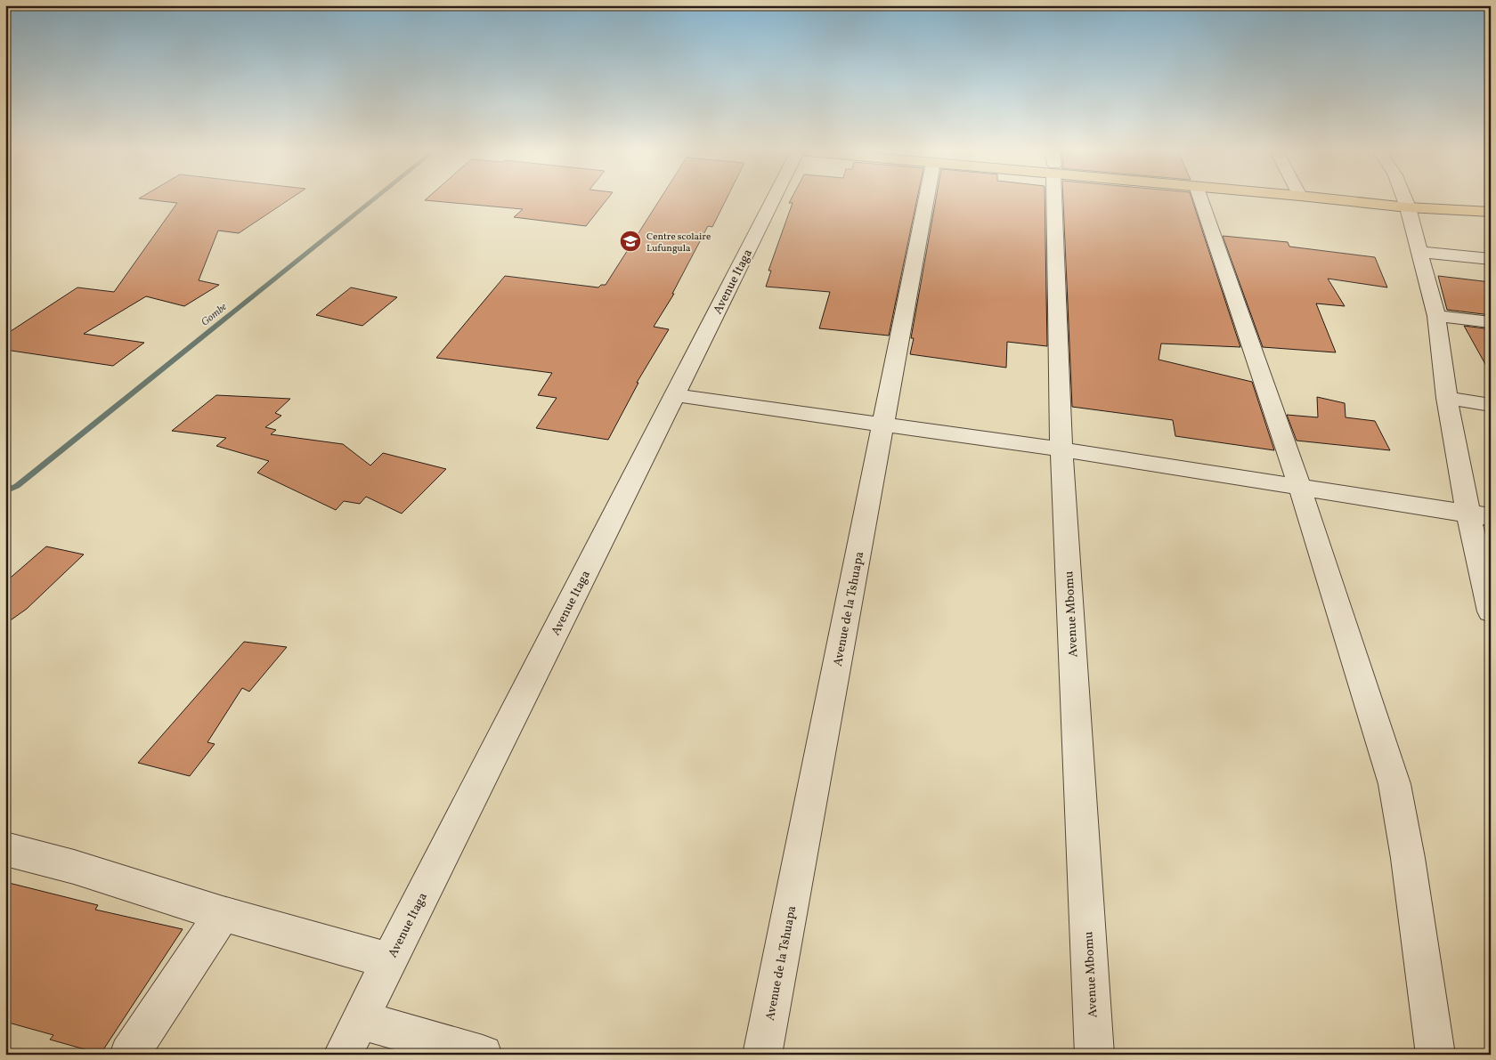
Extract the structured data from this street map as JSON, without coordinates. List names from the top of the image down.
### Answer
{
  "streets": {
    "street": ["Avenue Itaga", "Avenue de la Tshuapa", "Avenue Mbomu"]
  },
  "water": ["Gombe"],
  "places": {
    "school or university": ["Centre scolaire Lufungula"]
  }
}
